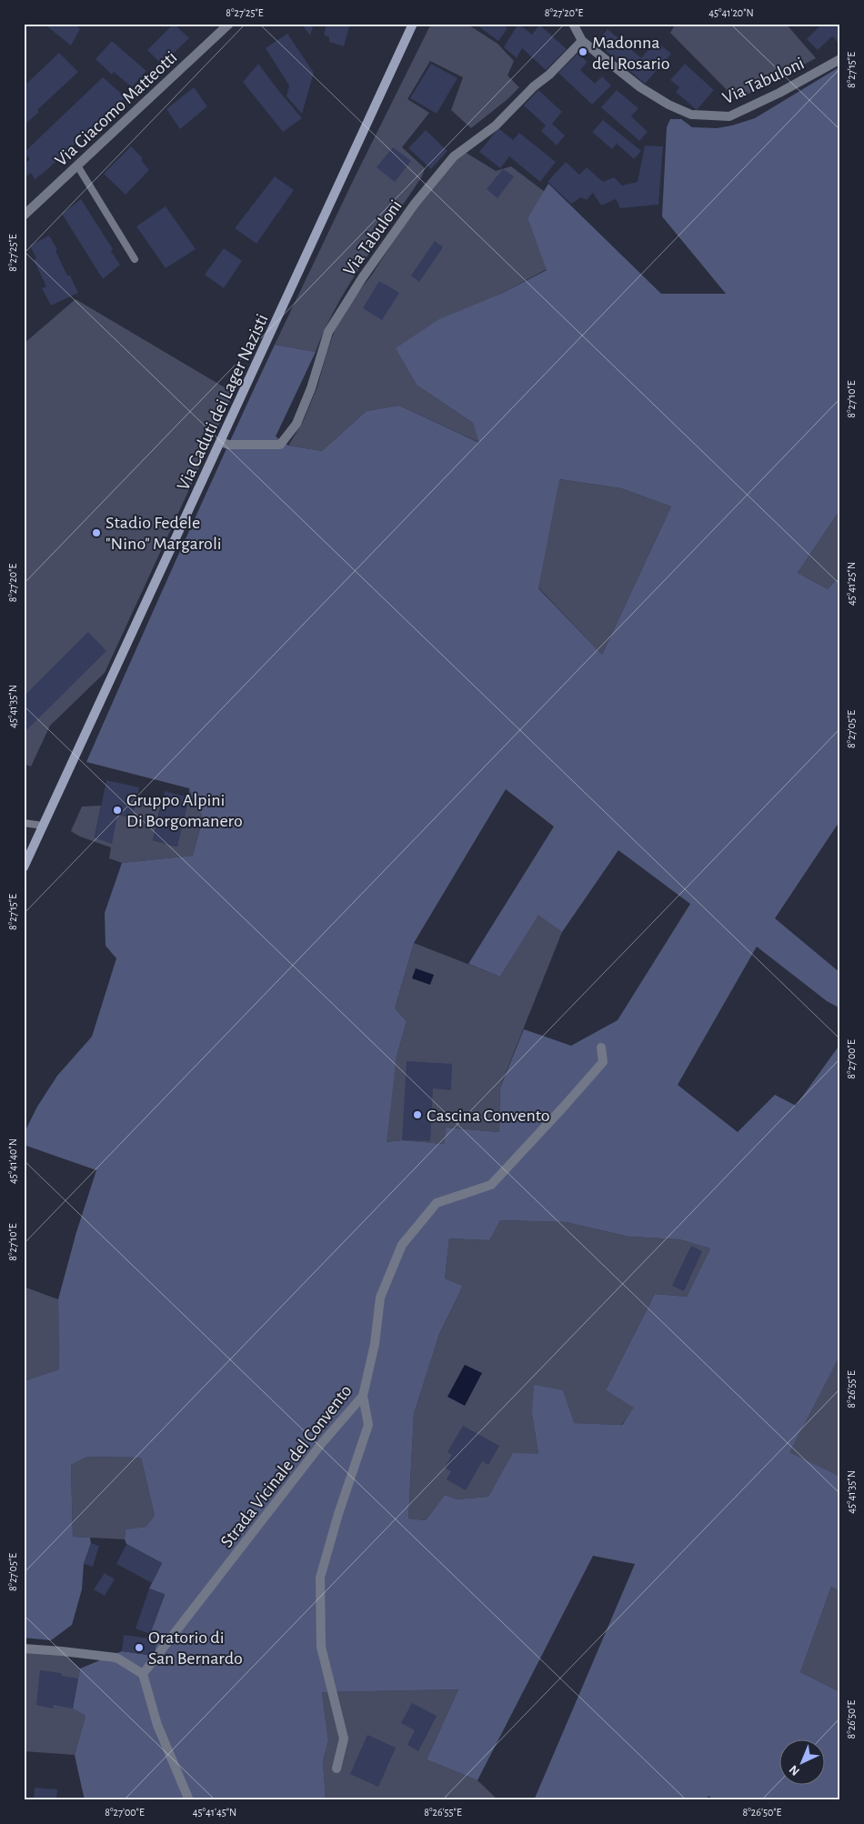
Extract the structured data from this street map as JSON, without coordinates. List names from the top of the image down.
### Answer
{
  "streets": {
    "main road": ["Via Caduti dei Lager Nazisti"],
    "street": ["Via Tabuloni", "Via Giacomo Matteotti", "Strada Vicinale del Convento"]
  },
  "crossings": [
    ["Via Tabuloni", "Via Caduti dei Lager Nazisti"]
  ],
  "places": [
    "Madonna del Rosario",
    "Stadio Fedele \"Nino\" Margaroli",
    "Gruppo Alpini Di Borgomanero",
    "Cascina Convento",
    "Oratorio di San Bernardo"
  ],
  "north": "bottom left",
  "coordinates": [
    "8°27'25\"E",
    "8°27'20\"E",
    "45°41'20\"N",
    "8°27'15\"E",
    "8°27'10\"E",
    "45°41'25\"N",
    "45°41'35\"N",
    "8°27'05\"E",
    "8°27'00\"E",
    "45°41'40\"N",
    "8°26'55\"E",
    "8°26'50\"E",
    "45°41'45\"N"
  ]
}
